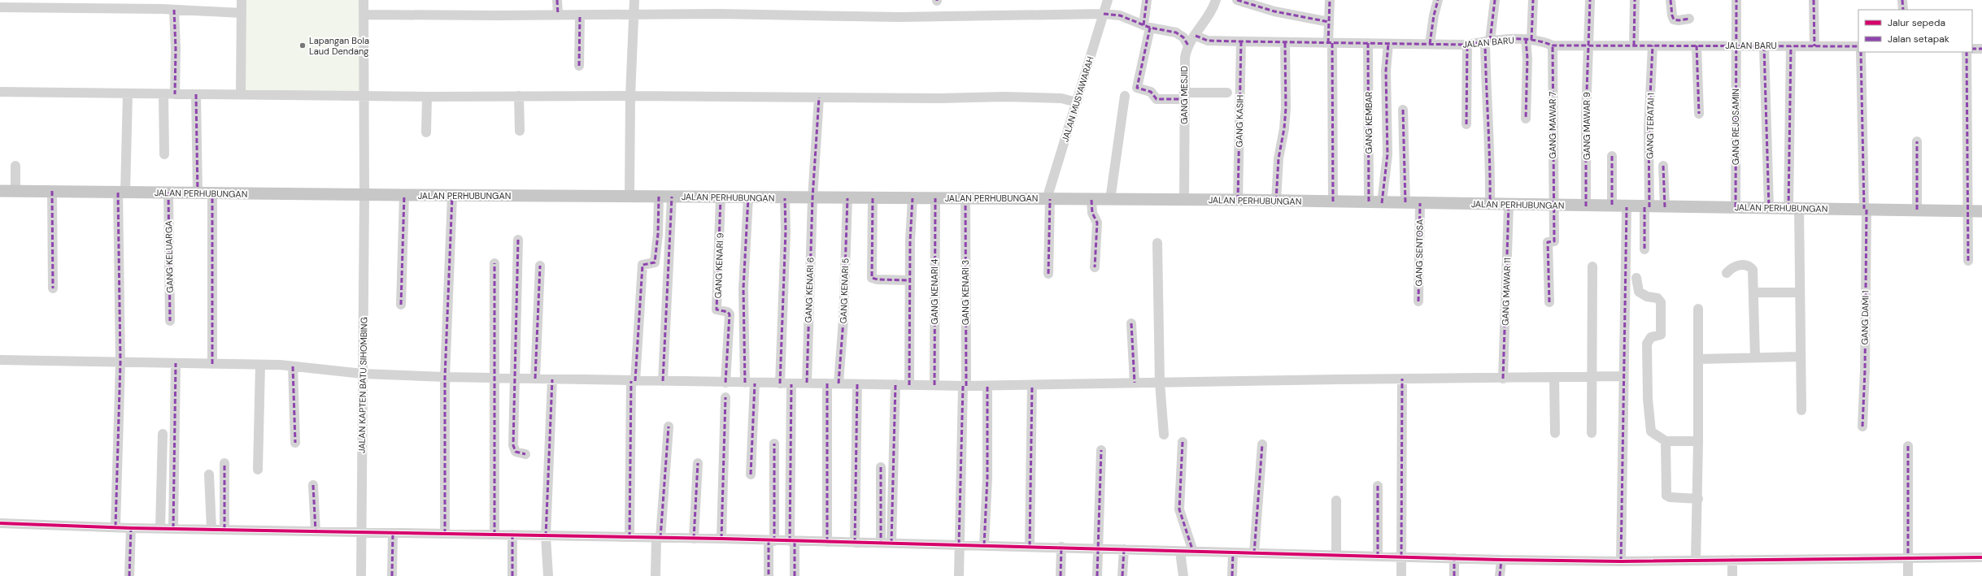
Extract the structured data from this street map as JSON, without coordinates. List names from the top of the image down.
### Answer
{
  "streets": {
    "main road": ["JALAN PERHUBUNGAN"],
    "street": [
      "JALAN BARU",
      "GANG MESJID",
      "JALAN MUSYAWARAH",
      "GANG KASIH",
      "GANG KEMBAR",
      "GANG MAWAR 7",
      "GANG MAWAR 9",
      "GANG TERATAI 1",
      "GANG REJOSAMIN",
      "GANG SENTOSA",
      "GANG KELUARGA",
      "GANG KENARI 9",
      "GANG KENARI 6",
      "GANG KENARI 5",
      "GANG KENARI 4",
      "GANG MAWAR 11",
      "GANG KENARI 3",
      "GANG DAMI 1",
      "JALAN KAPTEN BATU SIHOMBING"
    ]
  },
  "crossings": [
    ["JALAN BARU", "GANG MESJID"],
    ["JALAN BARU", "GANG KASIH"],
    ["JALAN BARU", "GANG KEMBAR"],
    ["JALAN BARU", "GANG MAWAR 7"],
    ["JALAN BARU", "GANG MAWAR 9"],
    ["JALAN BARU", "GANG TERATAI 1"],
    ["JALAN BARU", "GANG REJOSAMIN"],
    ["GANG MESJID", "JALAN PERHUBUNGAN"],
    ["JALAN MUSYAWARAH", "JALAN PERHUBUNGAN"],
    ["GANG KASIH", "JALAN PERHUBUNGAN"],
    ["GANG KEMBAR", "JALAN PERHUBUNGAN"],
    ["GANG MAWAR 7", "JALAN PERHUBUNGAN"],
    ["GANG MAWAR 9", "JALAN PERHUBUNGAN"],
    ["GANG TERATAI 1", "JALAN PERHUBUNGAN"],
    ["GANG REJOSAMIN", "JALAN PERHUBUNGAN"],
    ["JALAN PERHUBUNGAN", "GANG SENTOSA"],
    ["JALAN PERHUBUNGAN", "GANG KELUARGA"],
    ["JALAN PERHUBUNGAN", "GANG KENARI 9"],
    ["JALAN PERHUBUNGAN", "GANG KENARI 6"],
    ["JALAN PERHUBUNGAN", "GANG KENARI 5"],
    ["JALAN PERHUBUNGAN", "GANG KENARI 4"],
    ["JALAN PERHUBUNGAN", "GANG MAWAR 11"],
    ["JALAN PERHUBUNGAN", "GANG KENARI 3"],
    ["JALAN PERHUBUNGAN", "GANG DAMI 1"],
    ["JALAN PERHUBUNGAN", "JALAN KAPTEN BATU SIHOMBING"]
  ],
  "places": ["Lapangan Bola Laud Dendang"],
  "legend": ["Jalur sepeda", "Jalan setapak"]
}
